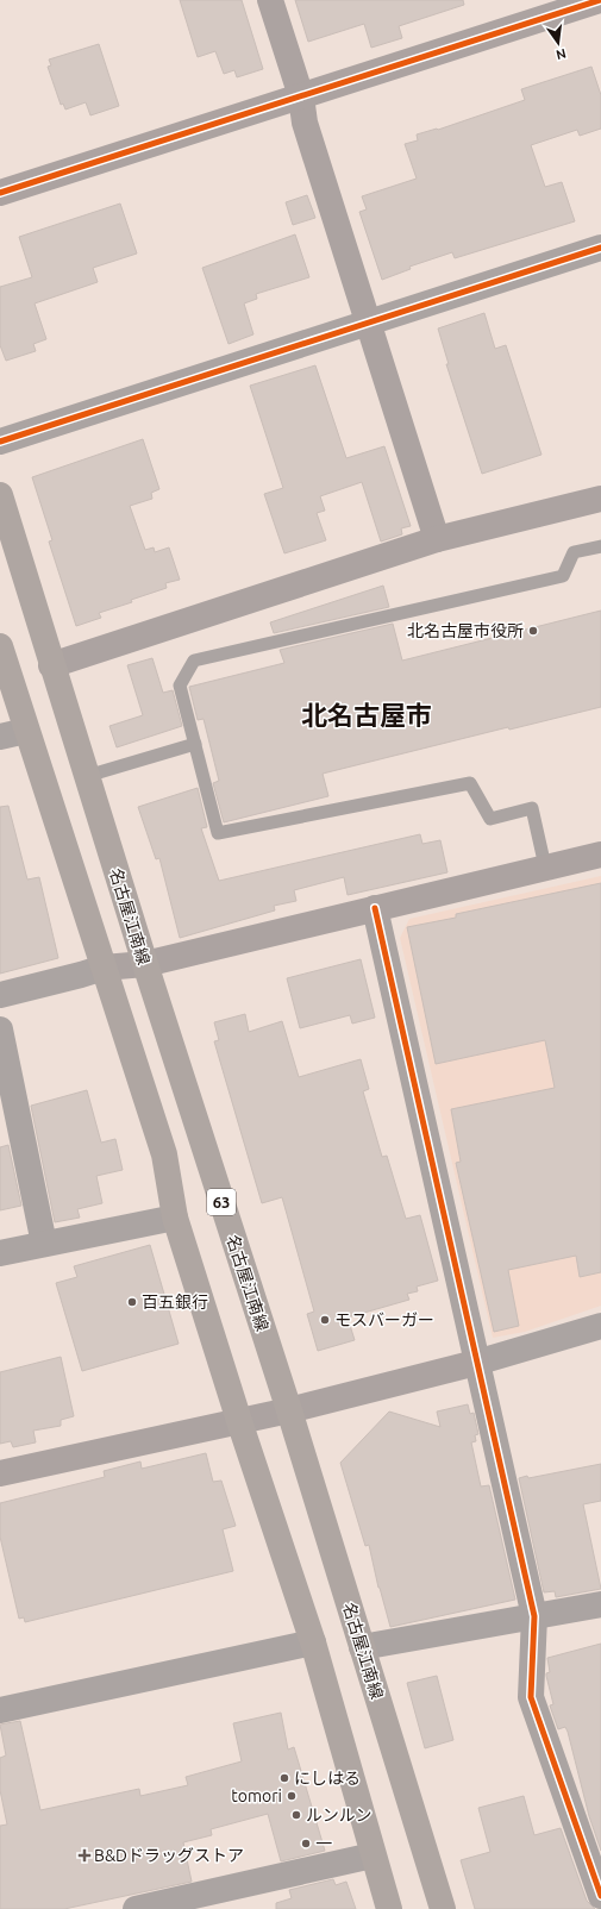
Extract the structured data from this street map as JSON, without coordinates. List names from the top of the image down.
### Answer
{
  "streets": {
    "main road": ["名古屋江南線", "63"]
  },
  "districts": ["北名古屋市"],
  "places": {
    "other": [
      "北名古屋市役所",
      "百五銀行",
      "モスバーガー",
      "にしはる",
      "tomori",
      "ルンルン",
      "一"
    ],
    "health": ["B&Dドラッグストア"]
  },
  "north": "bottom"
}
